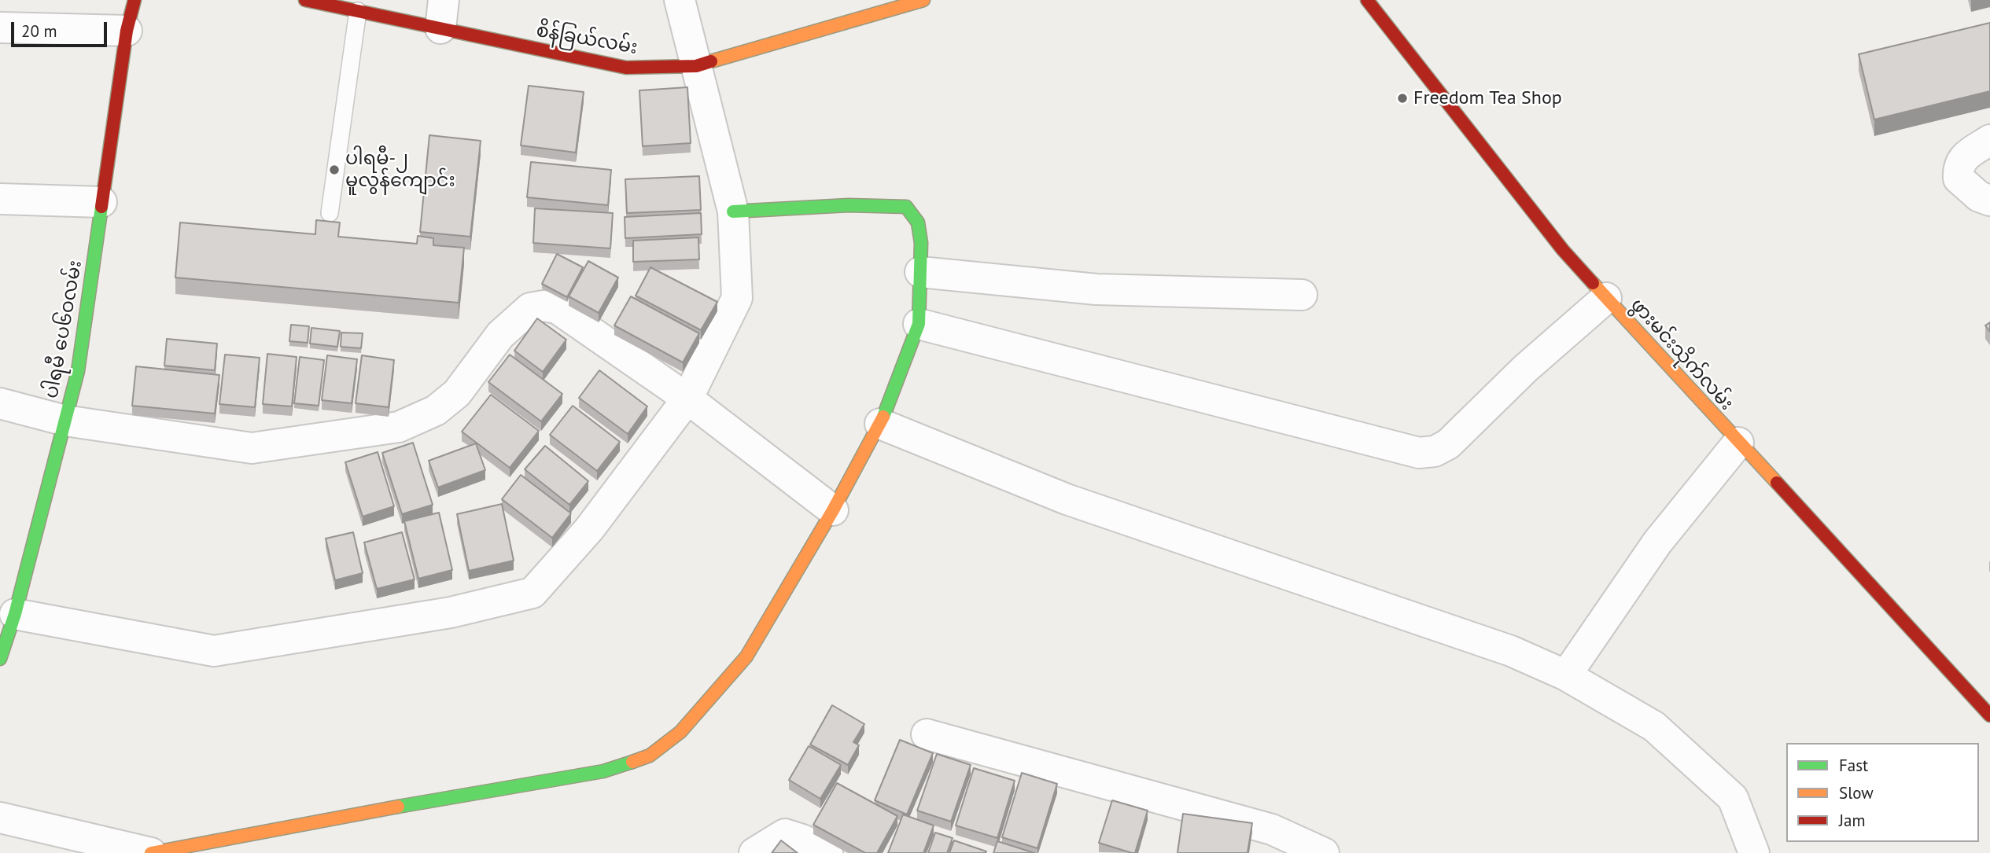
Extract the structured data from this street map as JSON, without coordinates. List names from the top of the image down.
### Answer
{
  "streets": {
    "street": ["စိန်ခြယ်လမ်း", "ပါရမီ ပေ၆ဝလမ်း", "ဖွားမင်းသိုက်လမ်း"]
  },
  "places": ["Freedom Tea Shop", "ပါရမီ-၂ မူလွန်ကျောင်း"],
  "legend": ["Fast", "Slow", "Jam"],
  "scale_bar": "20 m"
}
